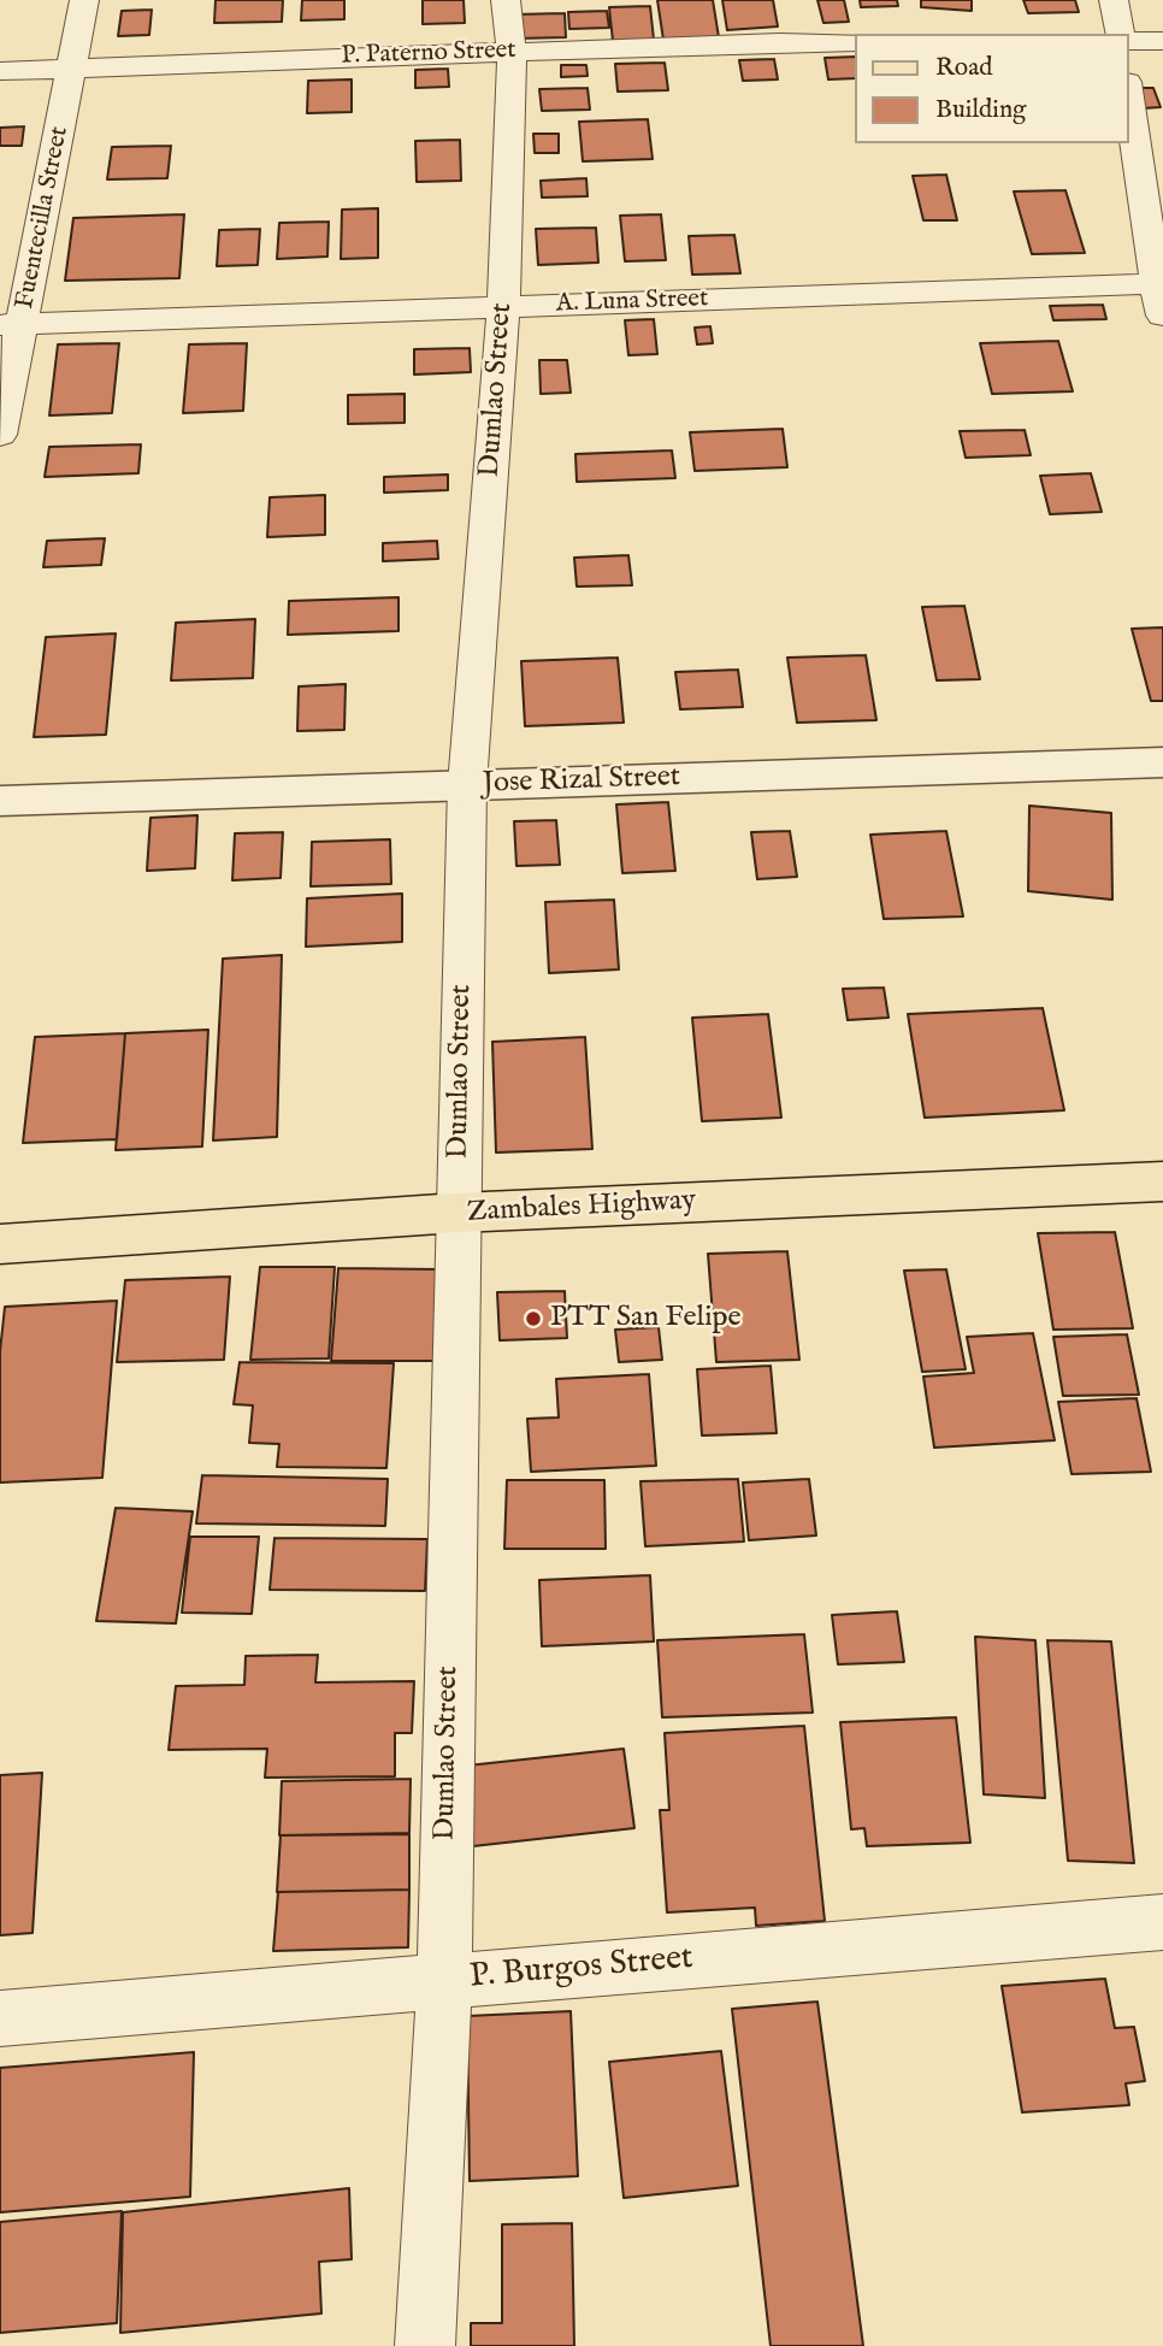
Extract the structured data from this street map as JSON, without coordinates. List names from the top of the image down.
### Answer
{
  "streets": {
    "main road": ["Zambales Highway"],
    "street": [
      "P. Paterno Street",
      "Fuentecilla Street",
      "A. Luna Street",
      "Dumlao Street",
      "Jose Rizal Street",
      "P. Burgos Street"
    ]
  },
  "crossings": [
    ["P. Paterno Street", "Fuentecilla Street"],
    ["P. Paterno Street", "Dumlao Street"],
    ["Fuentecilla Street", "A. Luna Street"],
    ["A. Luna Street", "Dumlao Street"],
    ["Dumlao Street", "Jose Rizal Street"],
    ["Dumlao Street", "Zambales Highway"],
    ["Dumlao Street", "P. Burgos Street"]
  ],
  "places": ["PTT San Felipe"],
  "legend": ["Road", "Building"]
}
